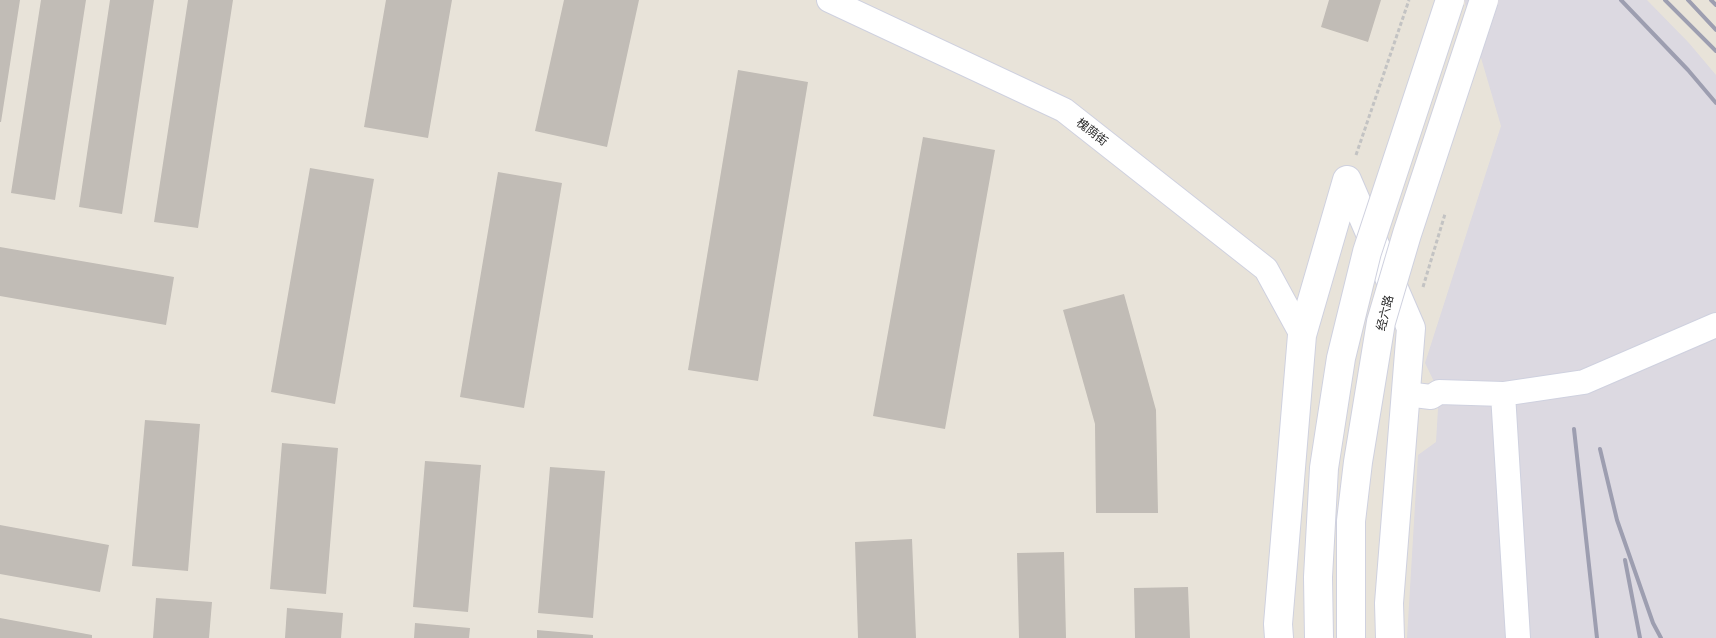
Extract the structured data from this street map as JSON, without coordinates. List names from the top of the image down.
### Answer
{
  "streets": {
    "main road": ["经六路"],
    "street": ["槐荫街"]
  }
}
